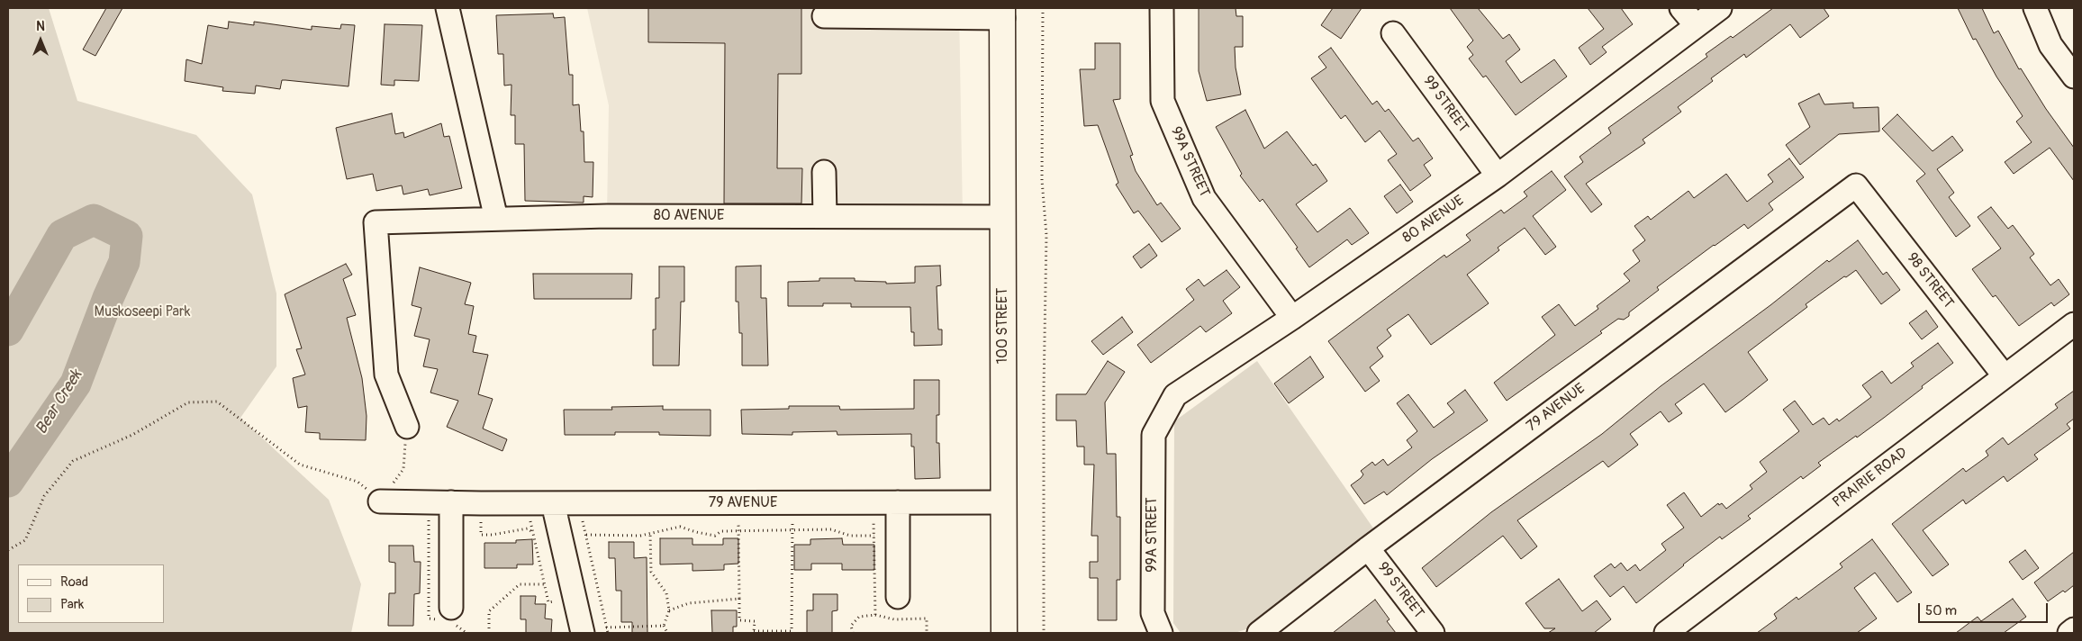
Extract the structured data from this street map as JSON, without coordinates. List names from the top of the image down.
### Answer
{
  "streets": {
    "main road": ["100 STREET"],
    "street": [
      "99 STREET",
      "99A STREET",
      "80 AVENUE",
      "98 STREET",
      "79 AVENUE",
      "PRAIRIE ROAD"
    ]
  },
  "crossings": [
    ["99 STREET", "80 AVENUE"],
    ["99 STREET", "79 AVENUE"],
    ["99A STREET", "80 AVENUE"],
    ["80 AVENUE", "100 STREET"],
    ["98 STREET", "79 AVENUE"],
    ["98 STREET", "PRAIRIE ROAD"],
    ["100 STREET", "79 AVENUE"]
  ],
  "water": ["Bear Creek"],
  "parks": ["Muskoseepi Park"],
  "legend": ["Road", "Park"],
  "scale_bar": "50 m",
  "north": "top"
}
